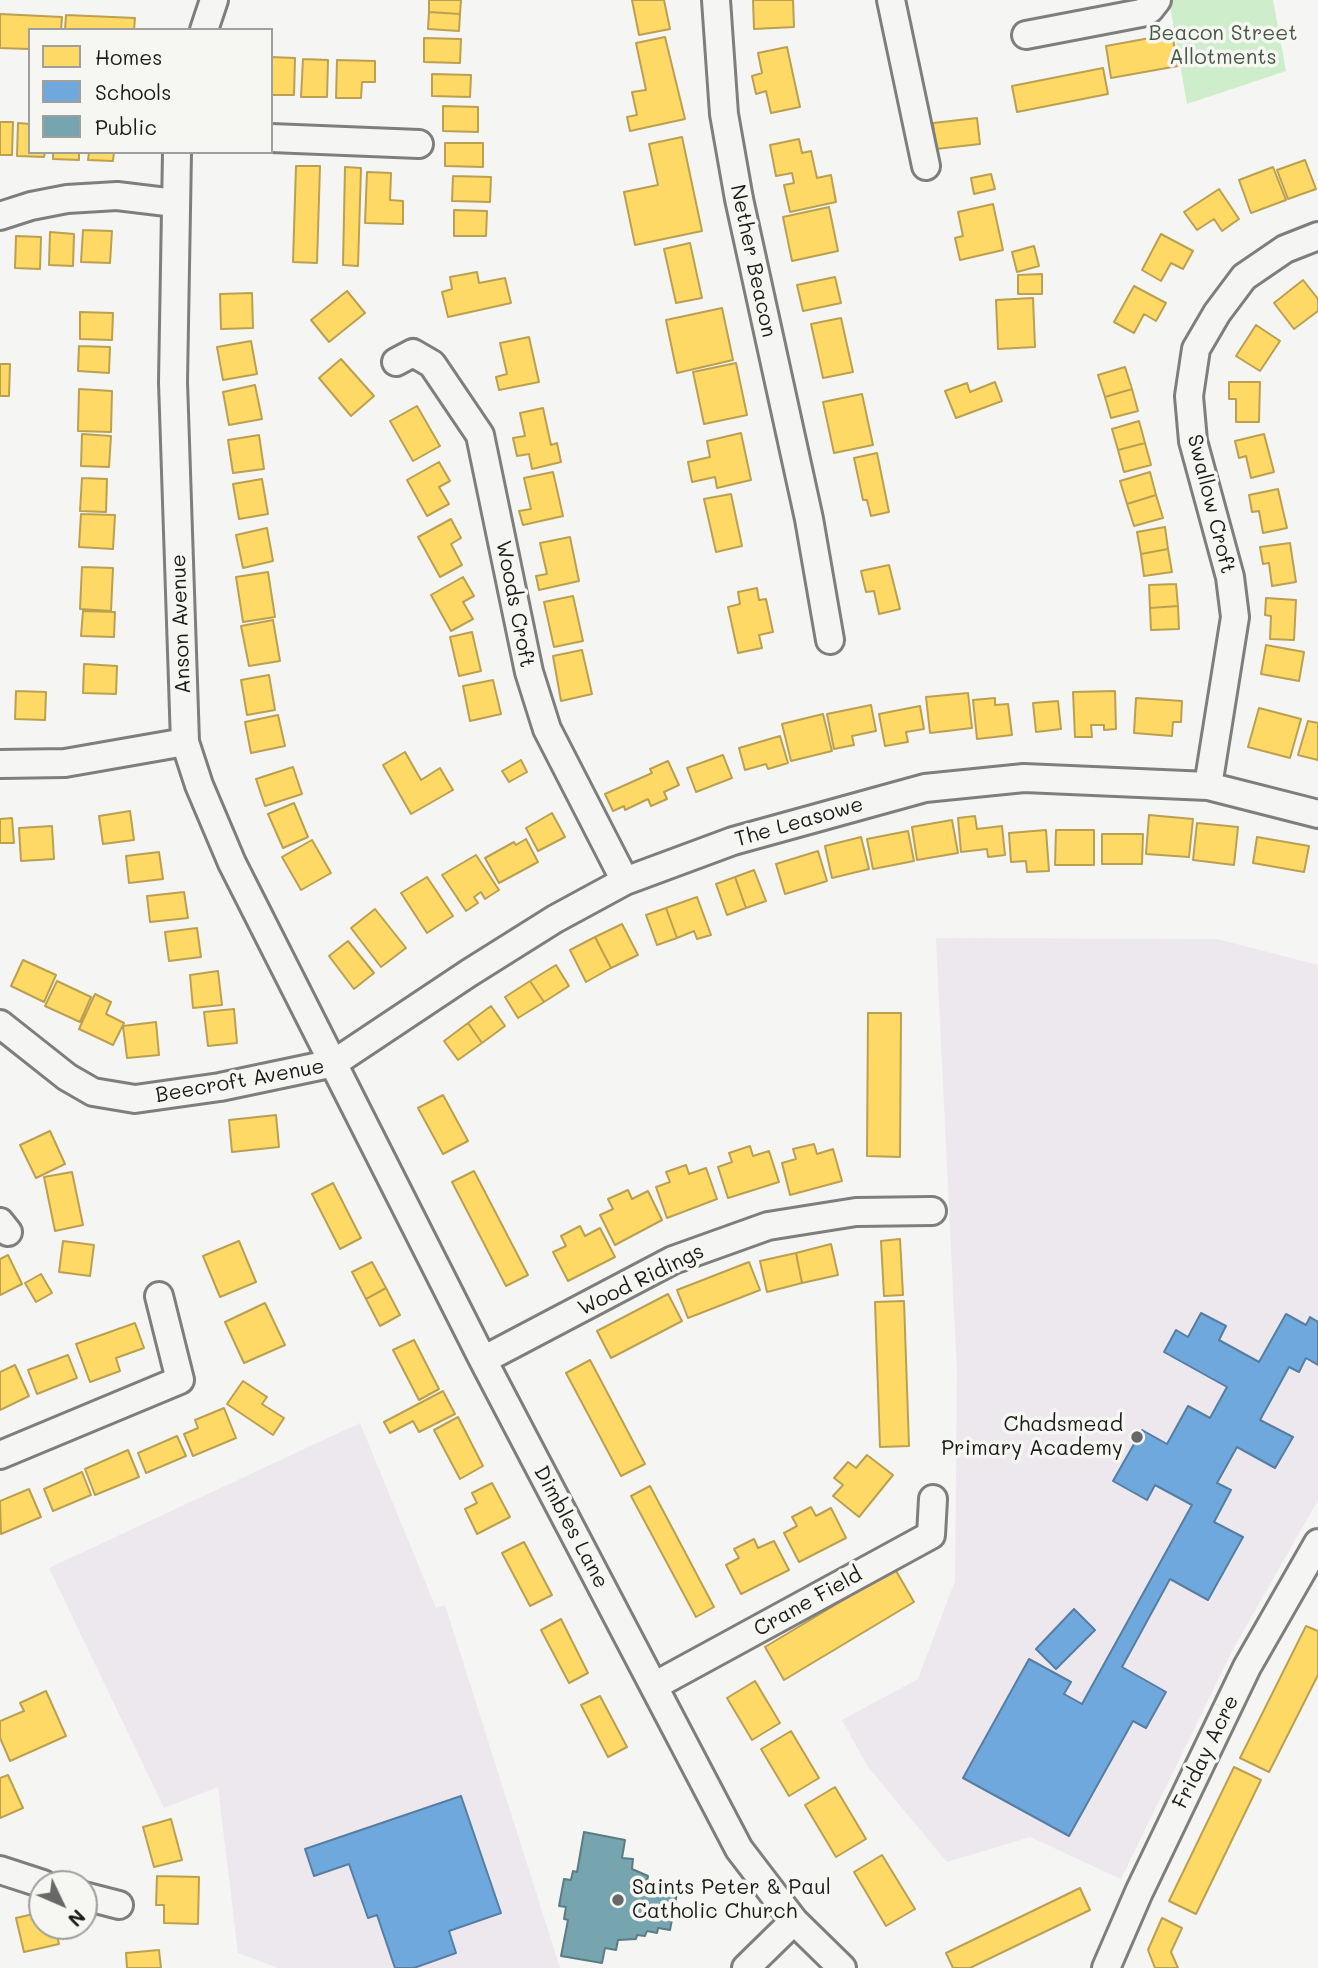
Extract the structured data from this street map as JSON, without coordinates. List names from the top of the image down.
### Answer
{
  "streets": {
    "street": [
      "Nether Beacon",
      "Swallow Croft",
      "Woods Croft",
      "Anson Avenue",
      "The Leasowe",
      "Beecroft Avenue",
      "Wood Ridings",
      "Dimbles Lane",
      "Crane Field",
      "Friday Acre"
    ]
  },
  "crossings": [
    ["Swallow Croft", "The Leasowe"],
    ["Woods Croft", "The Leasowe"],
    ["Anson Avenue", "The Leasowe"],
    ["Anson Avenue", "Beecroft Avenue"],
    ["Anson Avenue", "Dimbles Lane"],
    ["The Leasowe", "Beecroft Avenue"],
    ["The Leasowe", "Dimbles Lane"],
    ["Beecroft Avenue", "Dimbles Lane"],
    ["Wood Ridings", "Dimbles Lane"],
    ["Dimbles Lane", "Crane Field"]
  ],
  "parks": ["Beacon Street Allotments"],
  "places": ["Chadsmead Primary Academy", "Saints Peter & Paul Catholic Church"],
  "legend": ["Homes", "Schools", "Public"],
  "north": "bottom right"
}
